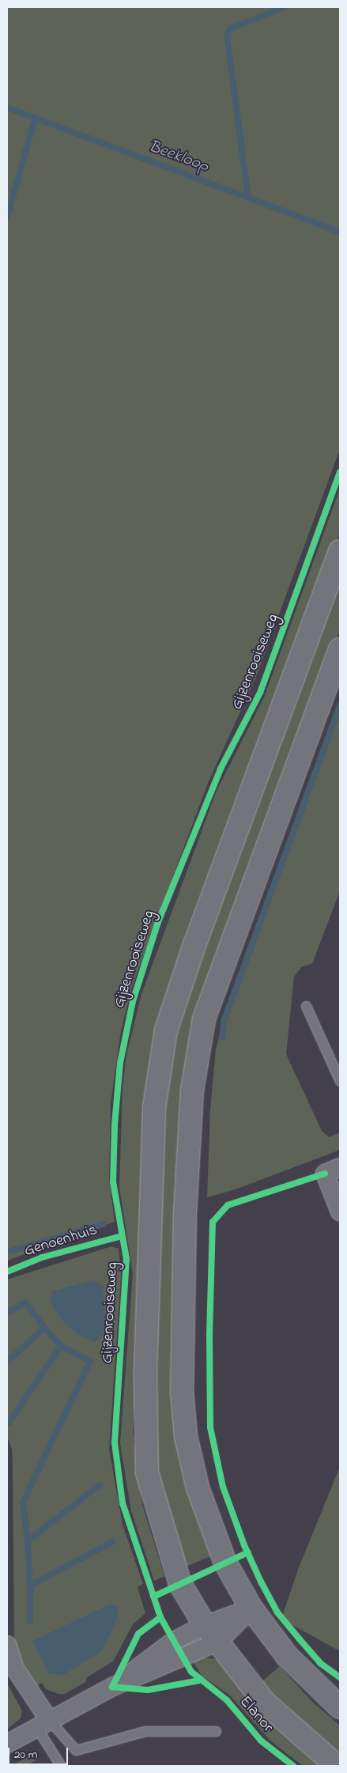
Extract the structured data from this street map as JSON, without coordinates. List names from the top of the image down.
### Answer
{
  "streets": {
    "cycle path": ["Gijzenrooiseweg", "Genoenhuis"]
  },
  "water": ["Beekloop"],
  "scale_bar": "20 m"
}
